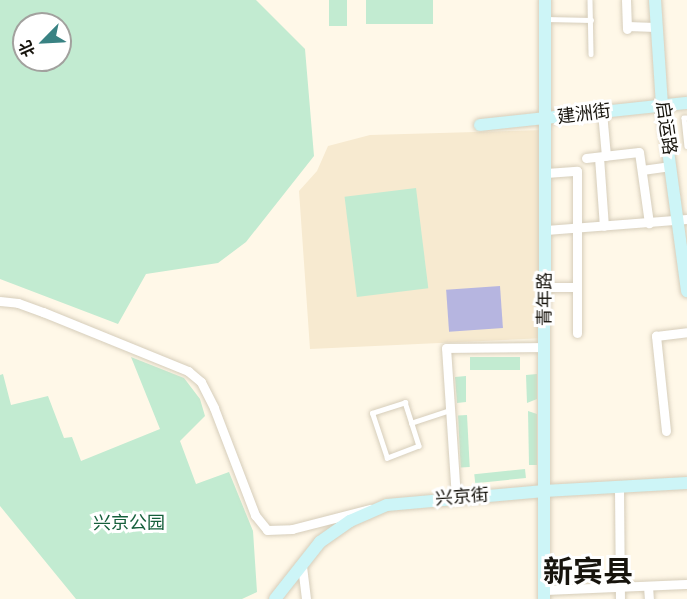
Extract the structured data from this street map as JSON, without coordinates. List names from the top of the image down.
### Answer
{
  "streets": {
    "street": [
      "建洲街",
      "启运路",
      "青年路",
      "兴京街"
    ]
  },
  "crossings": [
    ["建洲街", "启运路"],
    ["建洲街", "青年路"],
    ["青年路", "兴京街"]
  ],
  "districts": ["新宾县"],
  "parks": ["兴京公园"],
  "north": "bottom left"
}
